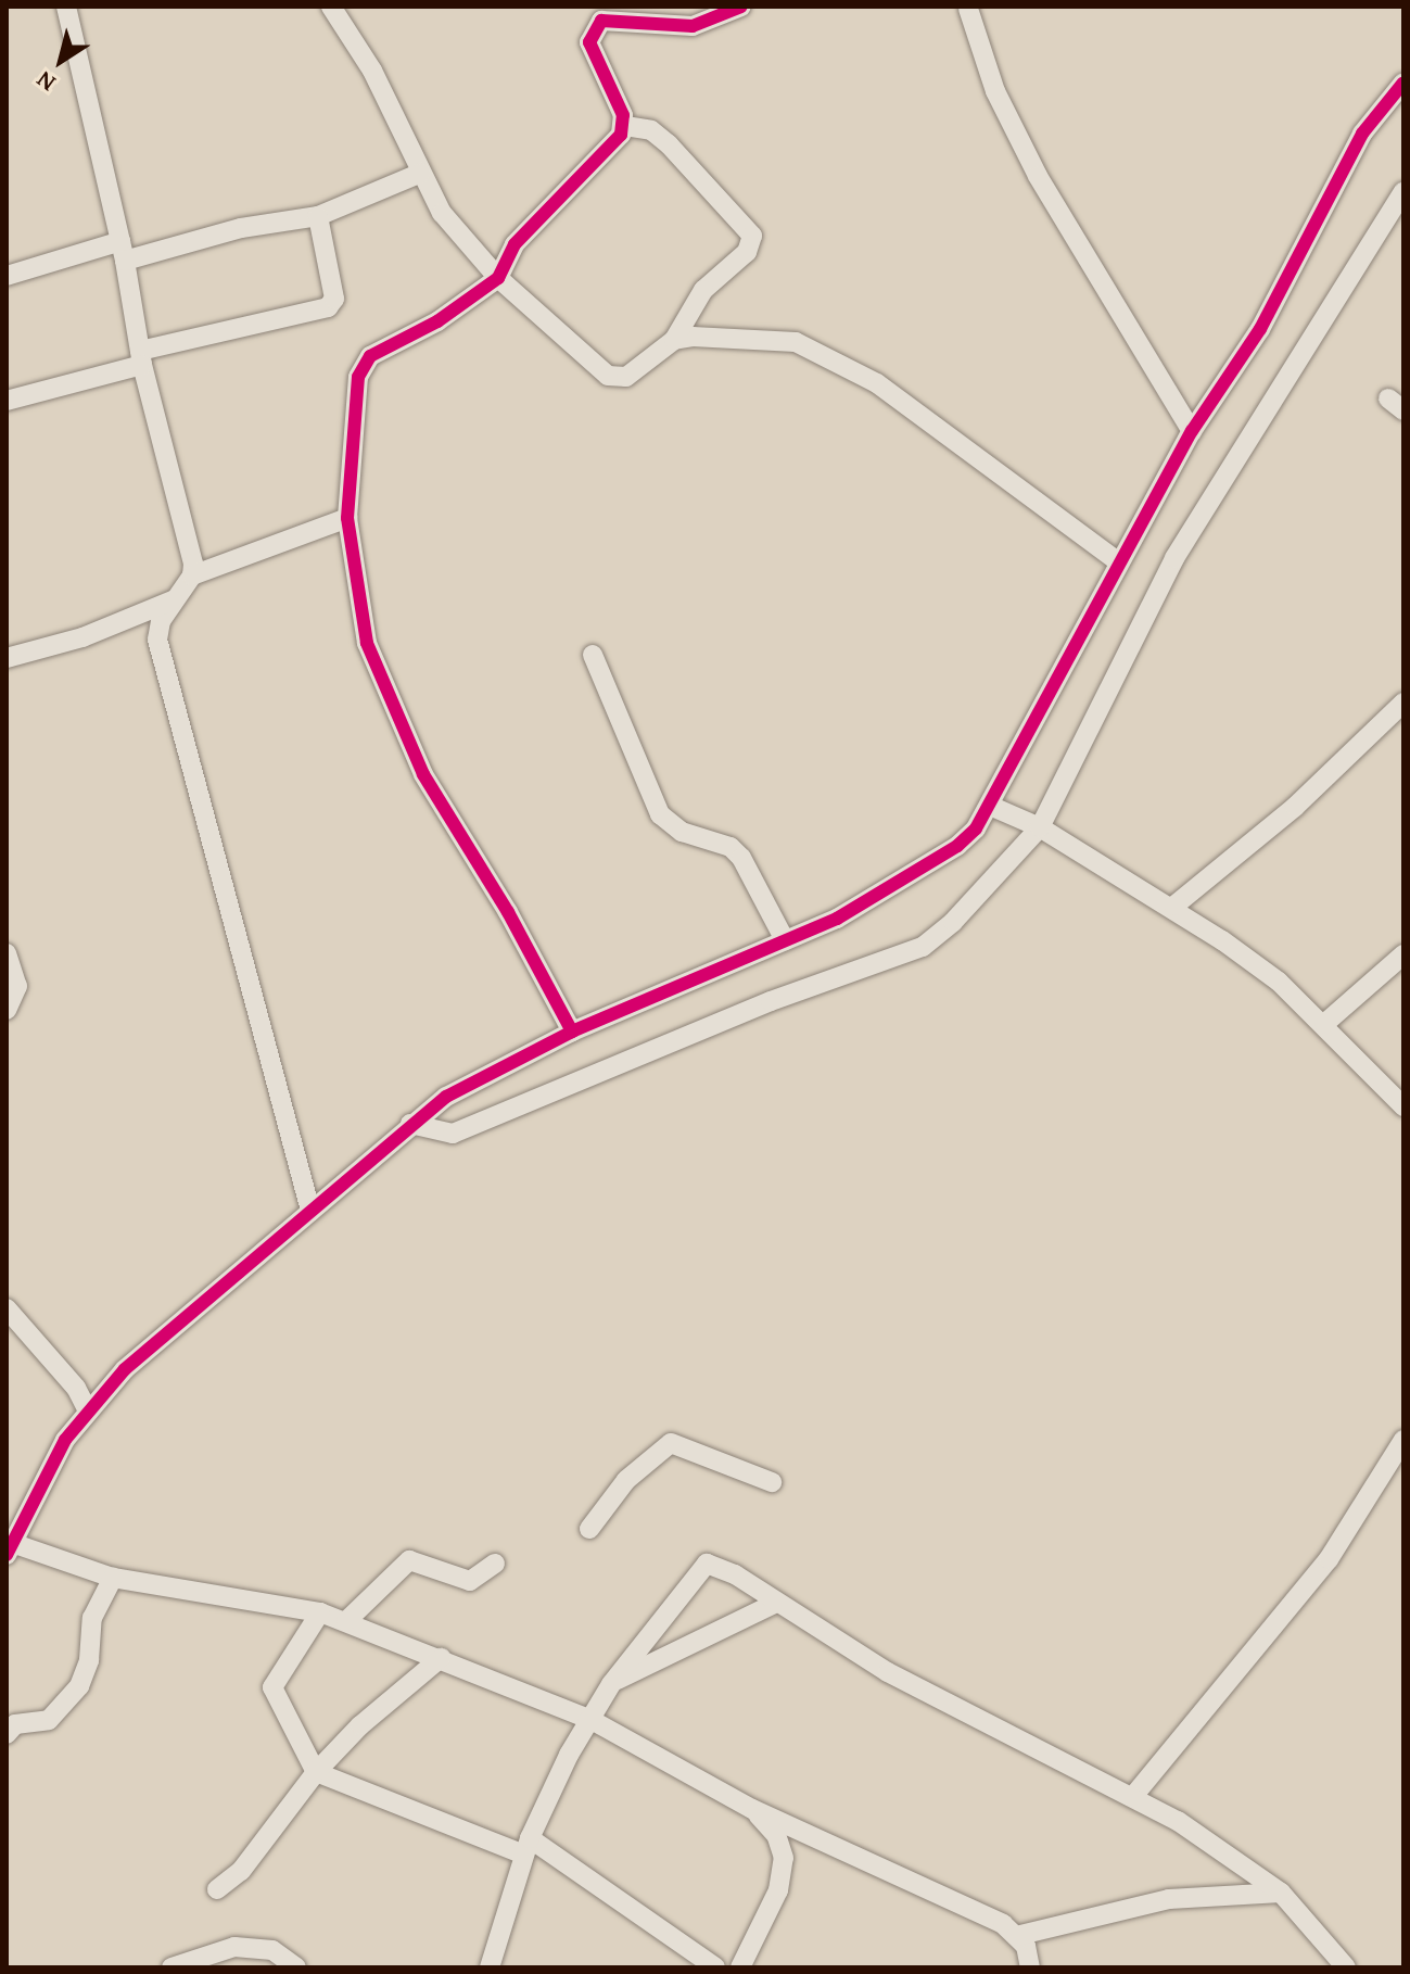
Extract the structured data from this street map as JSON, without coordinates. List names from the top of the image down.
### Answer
{
  "north": "bottom left"
}
